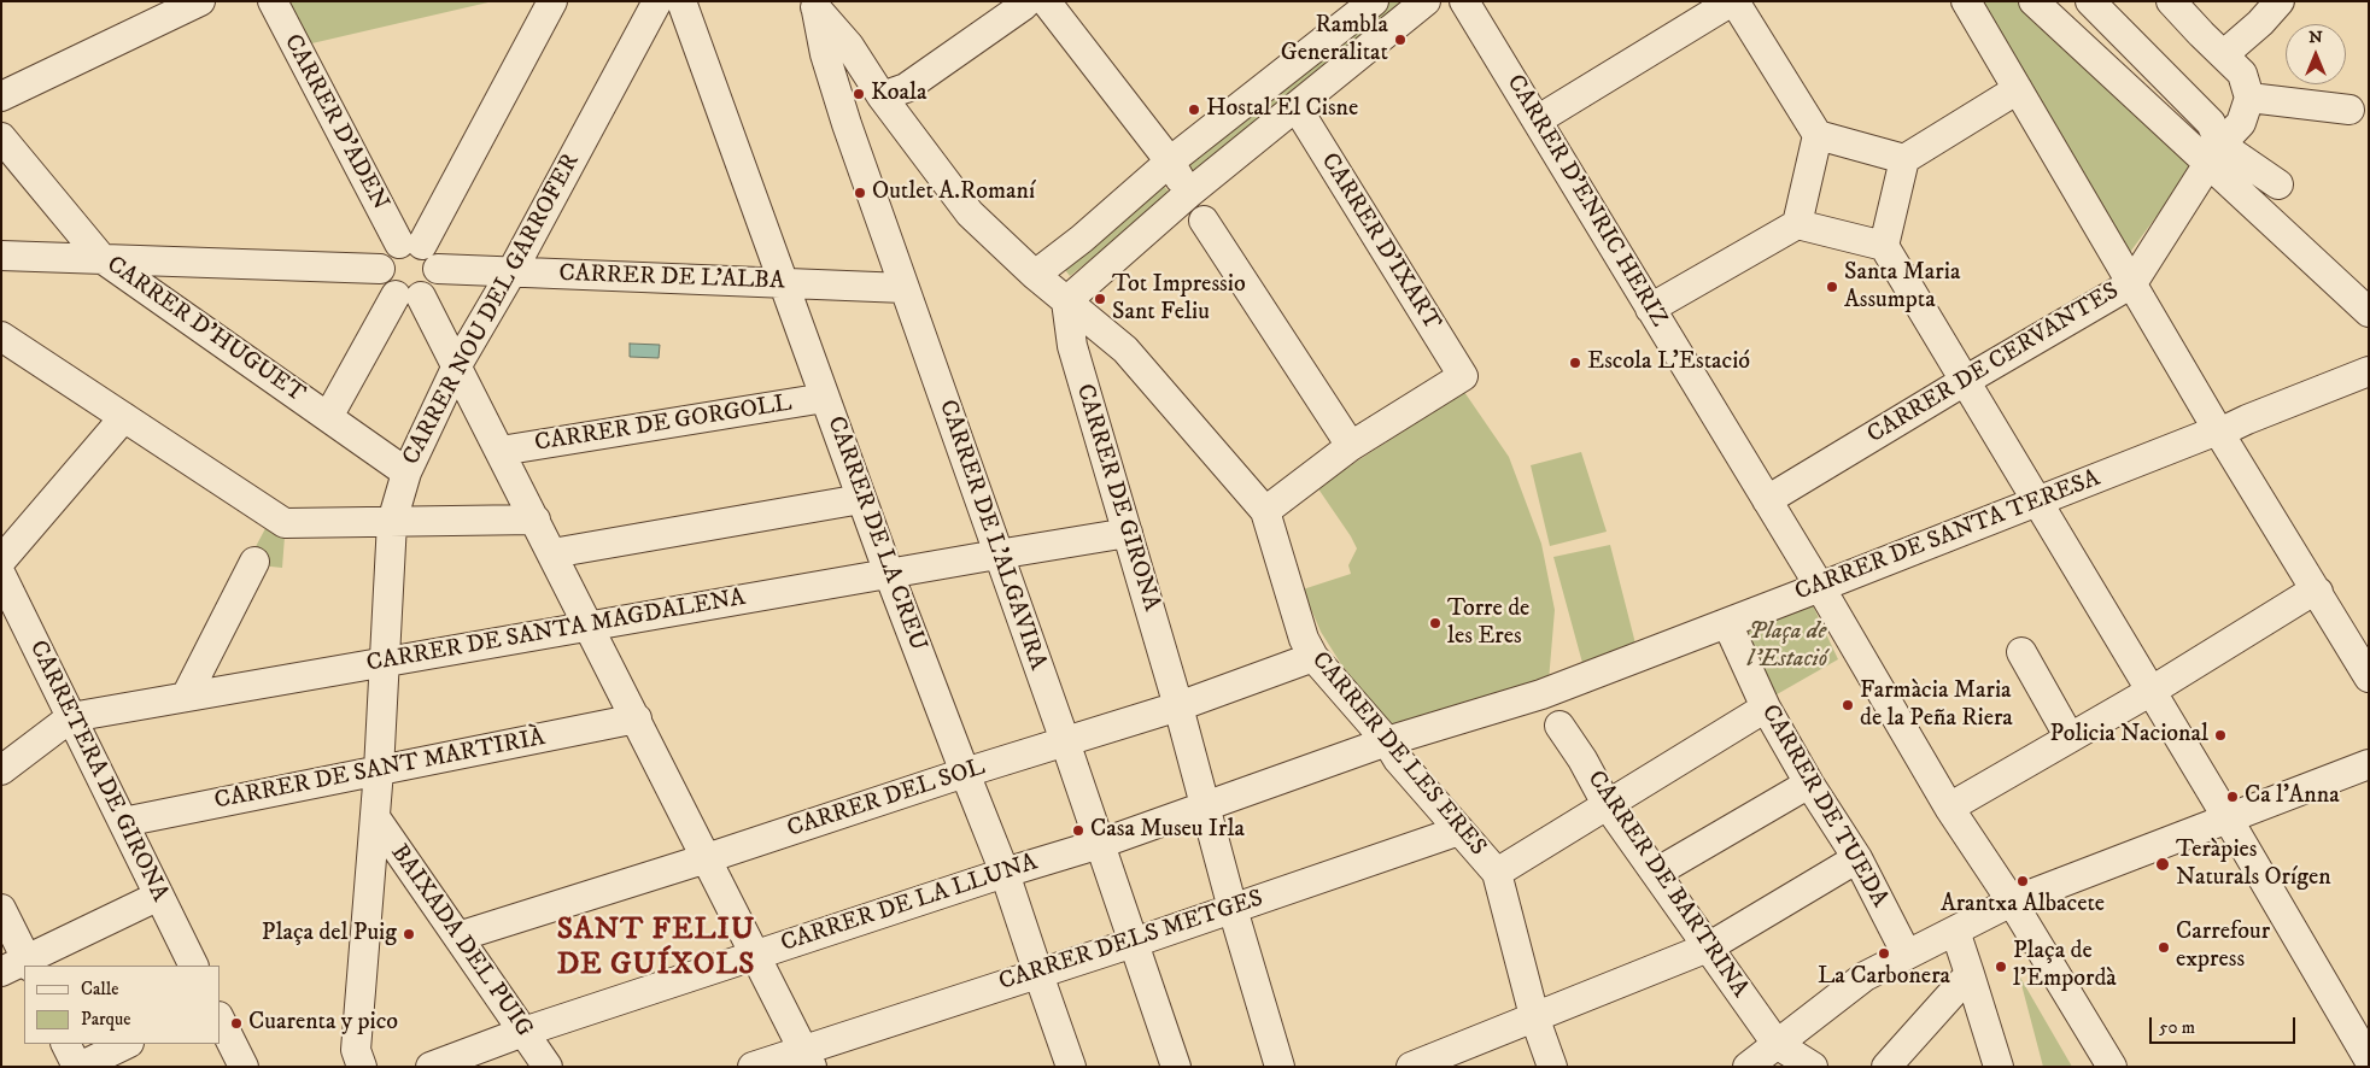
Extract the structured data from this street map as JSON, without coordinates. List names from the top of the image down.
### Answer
{
  "streets": {
    "street": [
      "CARRER D'ADEN",
      "CARRER D'ENRIC HERIZ",
      "CARRER D'IXART",
      "CARRER DE L'ALBA",
      "CARRER NOU DEL GARROFER",
      "CARRER D'HUGUET",
      "CARRER DE CERVANTES",
      "CARRER DE GORGOLL",
      "CARRER DE GIRONA",
      "CARRER DE LA CREU",
      "CARRER DE L'ALGAVIRA",
      "CARRER DE SANTA TERESA",
      "CARRER DE SANTA MAGDALENA",
      "CARRER DE LES ERES",
      "CARRER DE SANT MARTIRIÀ",
      "CARRETERA DE GIRONA",
      "CARRER DEL SOL",
      "CARRER DE TUEDA",
      "CARRER DE BARTRINA",
      "CARRER DE LA LLUNA",
      "BAIXADA DEL PUIG",
      "CARRER DELS METGES"
    ]
  },
  "crossings": [
    ["CARRER D'ADEN", "CARRER DE L'ALBA"],
    ["CARRER D'ENRIC HERIZ", "CARRER DE CERVANTES"],
    ["CARRER D'ENRIC HERIZ", "CARRER DE SANTA TERESA"],
    ["CARRER DE L'ALBA", "CARRER NOU DEL GARROFER"],
    ["CARRER DE L'ALBA", "CARRER DE LA CREU"],
    ["CARRER DE L'ALBA", "CARRER DE L'ALGAVIRA"],
    ["CARRER NOU DEL GARROFER", "CARRER D'HUGUET"],
    ["CARRER NOU DEL GARROFER", "CARRER DE SANTA MAGDALENA"],
    ["CARRER NOU DEL GARROFER", "CARRER DE SANT MARTIRIÀ"],
    ["CARRER NOU DEL GARROFER", "BAIXADA DEL PUIG"],
    ["CARRER DE GORGOLL", "CARRER DE LA CREU"],
    ["CARRER DE GIRONA", "CARRER DE SANTA MAGDALENA"],
    ["CARRER DE GIRONA", "CARRER DE LES ERES"],
    ["CARRER DE GIRONA", "CARRER DEL SOL"],
    ["CARRER DE GIRONA", "CARRER DE LA LLUNA"],
    ["CARRER DE GIRONA", "CARRER DELS METGES"],
    ["CARRER DE LA CREU", "CARRER DE SANTA MAGDALENA"],
    ["CARRER DE LA CREU", "CARRER DEL SOL"],
    ["CARRER DE LA CREU", "CARRER DE LA LLUNA"],
    ["CARRER DE LA CREU", "CARRER DELS METGES"],
    ["CARRER DE L'ALGAVIRA", "CARRER DE SANTA MAGDALENA"],
    ["CARRER DE L'ALGAVIRA", "CARRER DEL SOL"],
    ["CARRER DE L'ALGAVIRA", "CARRER DE LA LLUNA"],
    ["CARRER DE L'ALGAVIRA", "CARRER DELS METGES"],
    ["CARRER DE SANTA TERESA", "CARRER DE LES ERES"],
    ["CARRER DE SANTA TERESA", "CARRER DE TUEDA"],
    ["CARRER DE SANTA TERESA", "CARRER DE LA LLUNA"],
    ["CARRER DE SANTA MAGDALENA", "CARRETERA DE GIRONA"],
    ["CARRER DE LES ERES", "CARRER DEL SOL"],
    ["CARRER DE LES ERES", "CARRER DE LA LLUNA"],
    ["CARRER DE LES ERES", "CARRER DELS METGES"],
    ["CARRER DE SANT MARTIRIÀ", "CARRETERA DE GIRONA"],
    ["CARRER DEL SOL", "BAIXADA DEL PUIG"],
    ["CARRER DE LA LLUNA", "BAIXADA DEL PUIG"]
  ],
  "districts": ["SANT FELIU DE GUÍXOLS"],
  "parks": ["Plaça de l'Estació"],
  "places": [
    "Rambla Generalitat",
    "Koala",
    "Hostal El Cisne",
    "Outlet A.Romaní",
    "Santa Maria Assumpta",
    "Tot Impressio Sant Feliu",
    "Escola L'Estació",
    "Torre de les Eres",
    "Farmàcia Maria de la Peña Riera",
    "Policia Nacional",
    "Ca l'Anna",
    "Casa Museu Irla",
    "Teràpies Naturals Orígen",
    "Arantxa Albacete",
    "Plaça del Puig",
    "Carrefour express",
    "La Carbonera",
    "Plaça de l'Empordà",
    "Cuarenta y pico"
  ],
  "legend": ["Calle", "Parque"],
  "scale_bar": "50 m",
  "north": "top"
}
